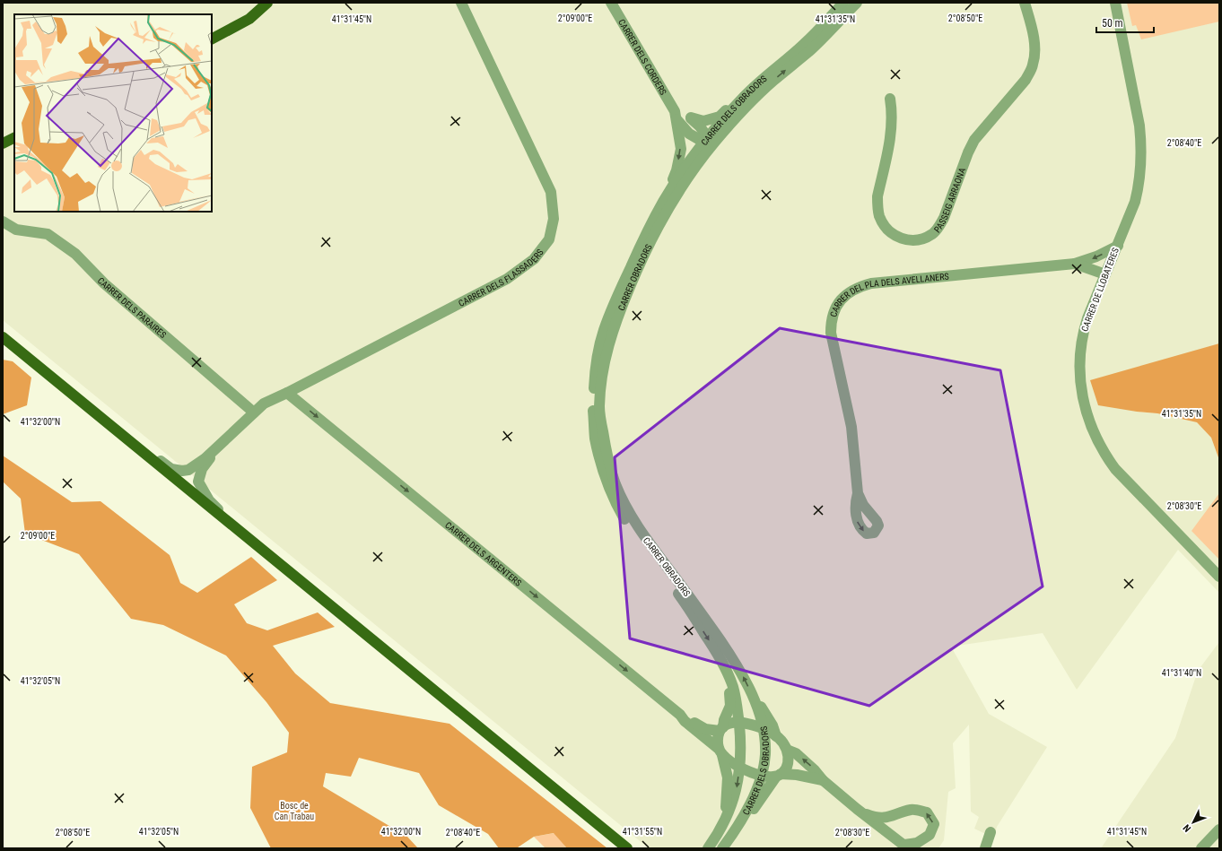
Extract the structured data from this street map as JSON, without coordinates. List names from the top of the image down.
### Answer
{
  "streets": {
    "street": [
      "CARRER DELS CORDERS",
      "CARRER DELS OBRADORS",
      "PASSEIG ARRAONA",
      "CARRER DELS FLASSADERS",
      "CARRER OBRADORS",
      "CARRER DE LLOBATERES",
      "CARRER DEL PLA DELS AVELLANERS",
      "CARRER DELS PARAIRES",
      "CARRER DELS ARGENTERS"
    ]
  },
  "crossings": [
    ["CARRER DELS CORDERS", "CARRER DELS OBRADORS"],
    ["CARRER DELS OBRADORS", "CARRER OBRADORS"],
    ["CARRER DELS OBRADORS", "CARRER DELS ARGENTERS"],
    ["CARRER DELS FLASSADERS", "CARRER DELS PARAIRES"],
    ["CARRER DELS FLASSADERS", "CARRER DELS ARGENTERS"],
    ["CARRER DE LLOBATERES", "CARRER DEL PLA DELS AVELLANERS"]
  ],
  "one_way": ["CARRER DELS ARGENTERS"],
  "parks": ["Bosc de Can Trabau"],
  "scale_bar": "50 m",
  "north": "bottom left",
  "coordinates": [
    "2°09'00\"E",
    "2°08'50\"E",
    "41°31'35\"N",
    "41°31'45\"N",
    "2°08'40\"E",
    "41°32'00\"N",
    "2°08'30\"E",
    "41°31'40\"N",
    "41°32'05\"N",
    "41°31'55\"N"
  ]
}
